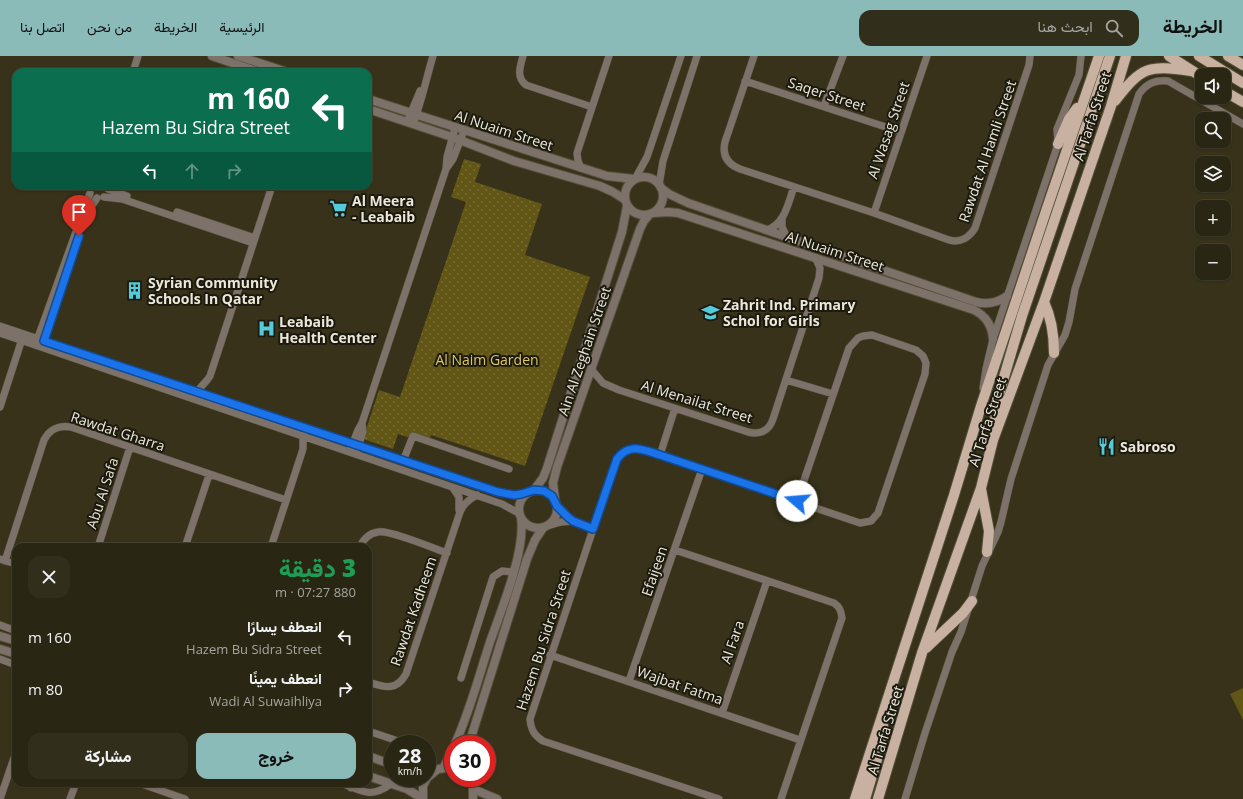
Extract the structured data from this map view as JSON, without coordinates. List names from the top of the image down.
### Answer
{
  "streets": {
    "main road": ["Al Tarfa Street"],
    "street": [
      "Saqer Street",
      "Al Nuaim Street",
      "Al Wasag Street",
      "Rawdat Al Hamli Street",
      "Ain Al Zeghain Street",
      "Al Menailat Street",
      "Rawdat Gharra",
      "Abu Al Safa",
      "Efaijeen",
      "Rawdat Kadheem",
      "Hazem Bu Sidra Street",
      "Al Fara",
      "Wajbat Fatma"
    ]
  },
  "crossings": [
    ["Saqer Street", "Al Wasag Street"],
    ["Saqer Street", "Rawdat Al Hamli Street"],
    ["Al Tarfa Street", "Al Nuaim Street"],
    ["Al Nuaim Street", "Ain Al Zeghain Street"],
    ["Al Nuaim Street", "Al Menailat Street"],
    ["Al Wasag Street", "Rawdat Al Hamli Street"],
    ["Ain Al Zeghain Street", "Al Menailat Street"],
    ["Rawdat Gharra", "Abu Al Safa"],
    ["Efaijeen", "Hazem Bu Sidra Street"],
    ["Efaijeen", "Wajbat Fatma"],
    ["Hazem Bu Sidra Street", "Wajbat Fatma"],
    ["Al Fara", "Wajbat Fatma"]
  ],
  "parks": ["Al Naim Garden"],
  "places": {
    "supermarket": ["Al Meera - Leabaib"],
    "building": ["Syrian Community Schools In Qatar"],
    "school or university": ["Zahrit Ind. Primary Schol for Girls"],
    "hospital": ["Leabaib Health Center"],
    "restaurant": ["Sabroso"]
  },
  "page": {
    "header": "الخريطة",
    "search": "ابحث هنا",
    "nav": [
      "الرئيسية",
      "الخريطة",
      "من نحن",
      "اتصل بنا"
    ],
    "map_buttons": ["+", "−"],
    "turn": ["160 m", "Hazem Bu Sidra Street"],
    "heading": ["3 دقيقة", "880 m · 07:27"],
    "list": [
      {
        "name": "انعطف يسارًا",
        "note": "Hazem Bu Sidra Street",
        "value": "160 m"
      },
      {
        "name": "انعطف يمينًا",
        "note": "Wadi Al Suwaihliya",
        "value": "80 m"
      }
    ],
    "buttons": ["خروج", "مشاركة"],
    "speed": "28 km/h",
    "limit": "30"
  }
}
